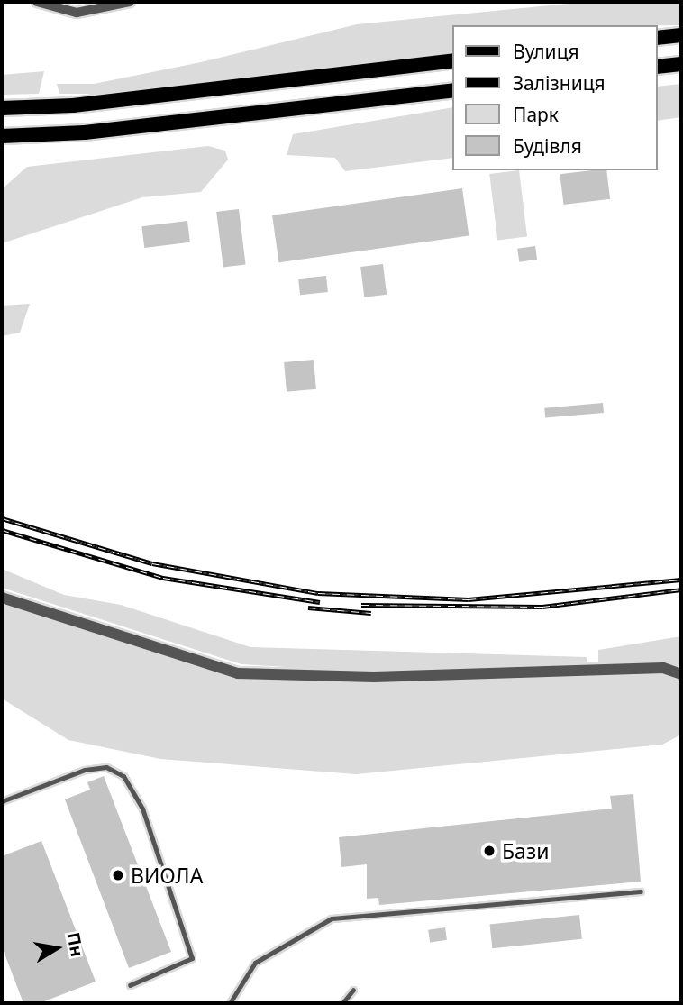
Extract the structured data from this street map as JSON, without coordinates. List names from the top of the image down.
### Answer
{
  "places": ["Бази", "ВИОЛА"],
  "legend": [
    "Вулиця",
    "Залізниця",
    "Парк",
    "Будівля"
  ],
  "north": "right"
}
